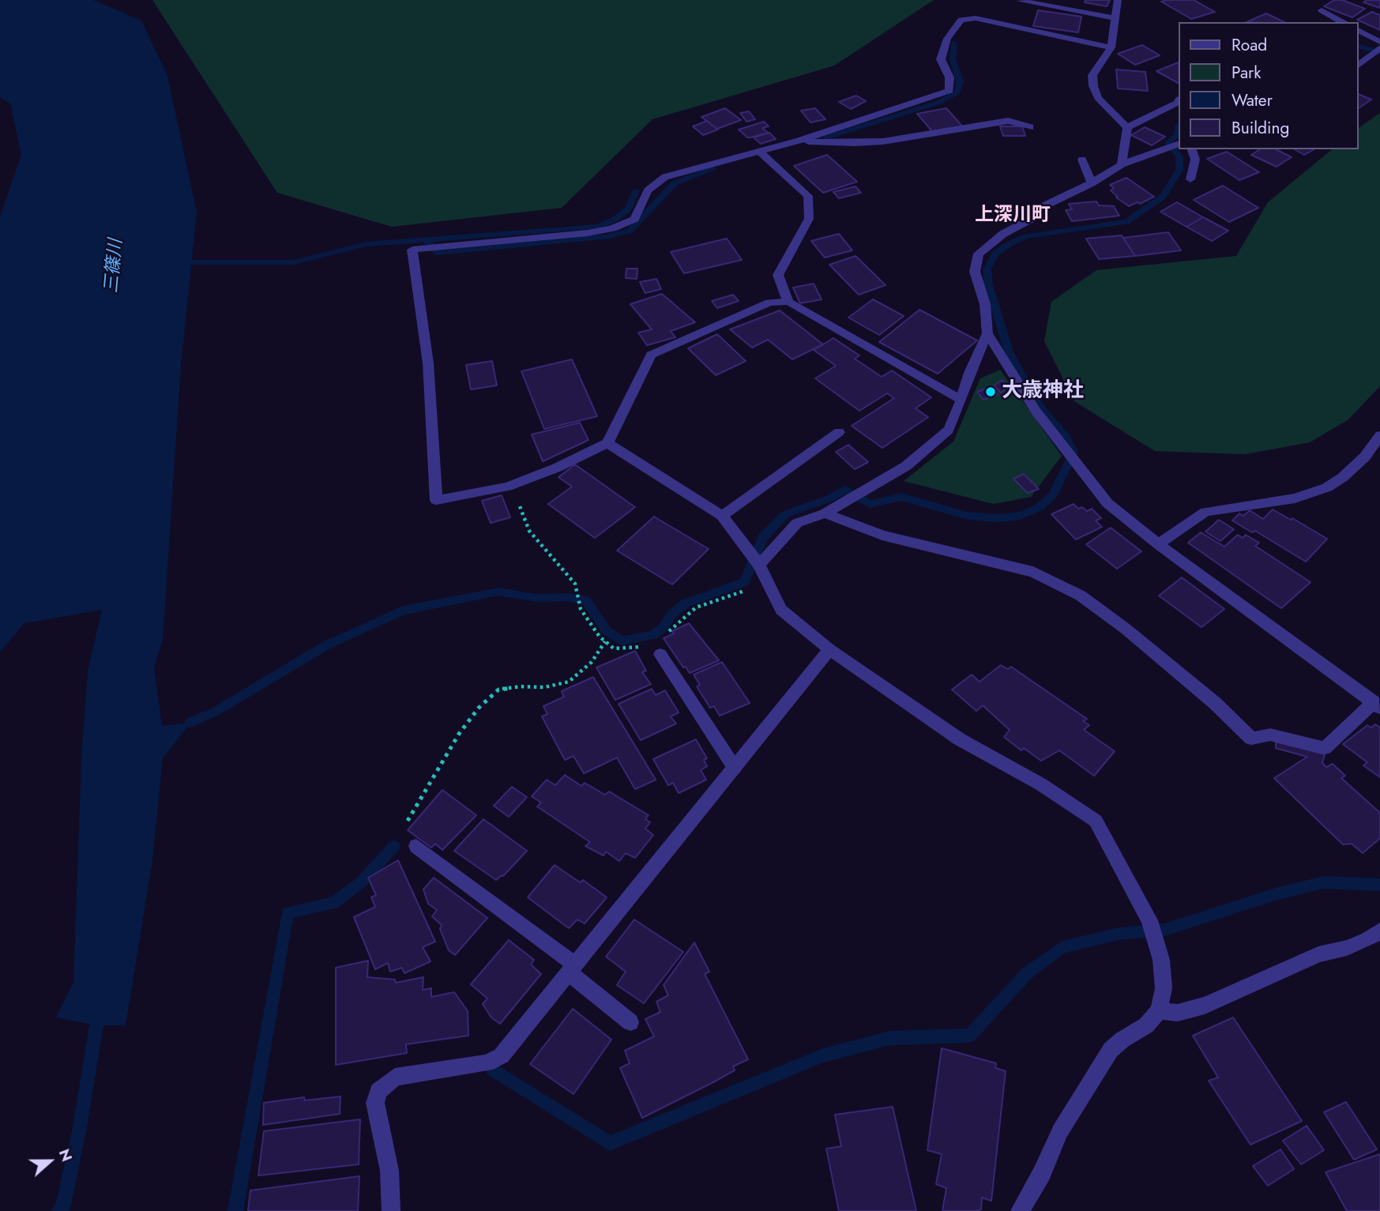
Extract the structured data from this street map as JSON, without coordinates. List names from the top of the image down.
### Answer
{
  "districts": ["上深川町"],
  "water": ["三篠川"],
  "places": ["大歳神社"],
  "legend": [
    "Road",
    "Park",
    "Water",
    "Building"
  ],
  "north": "right"
}
